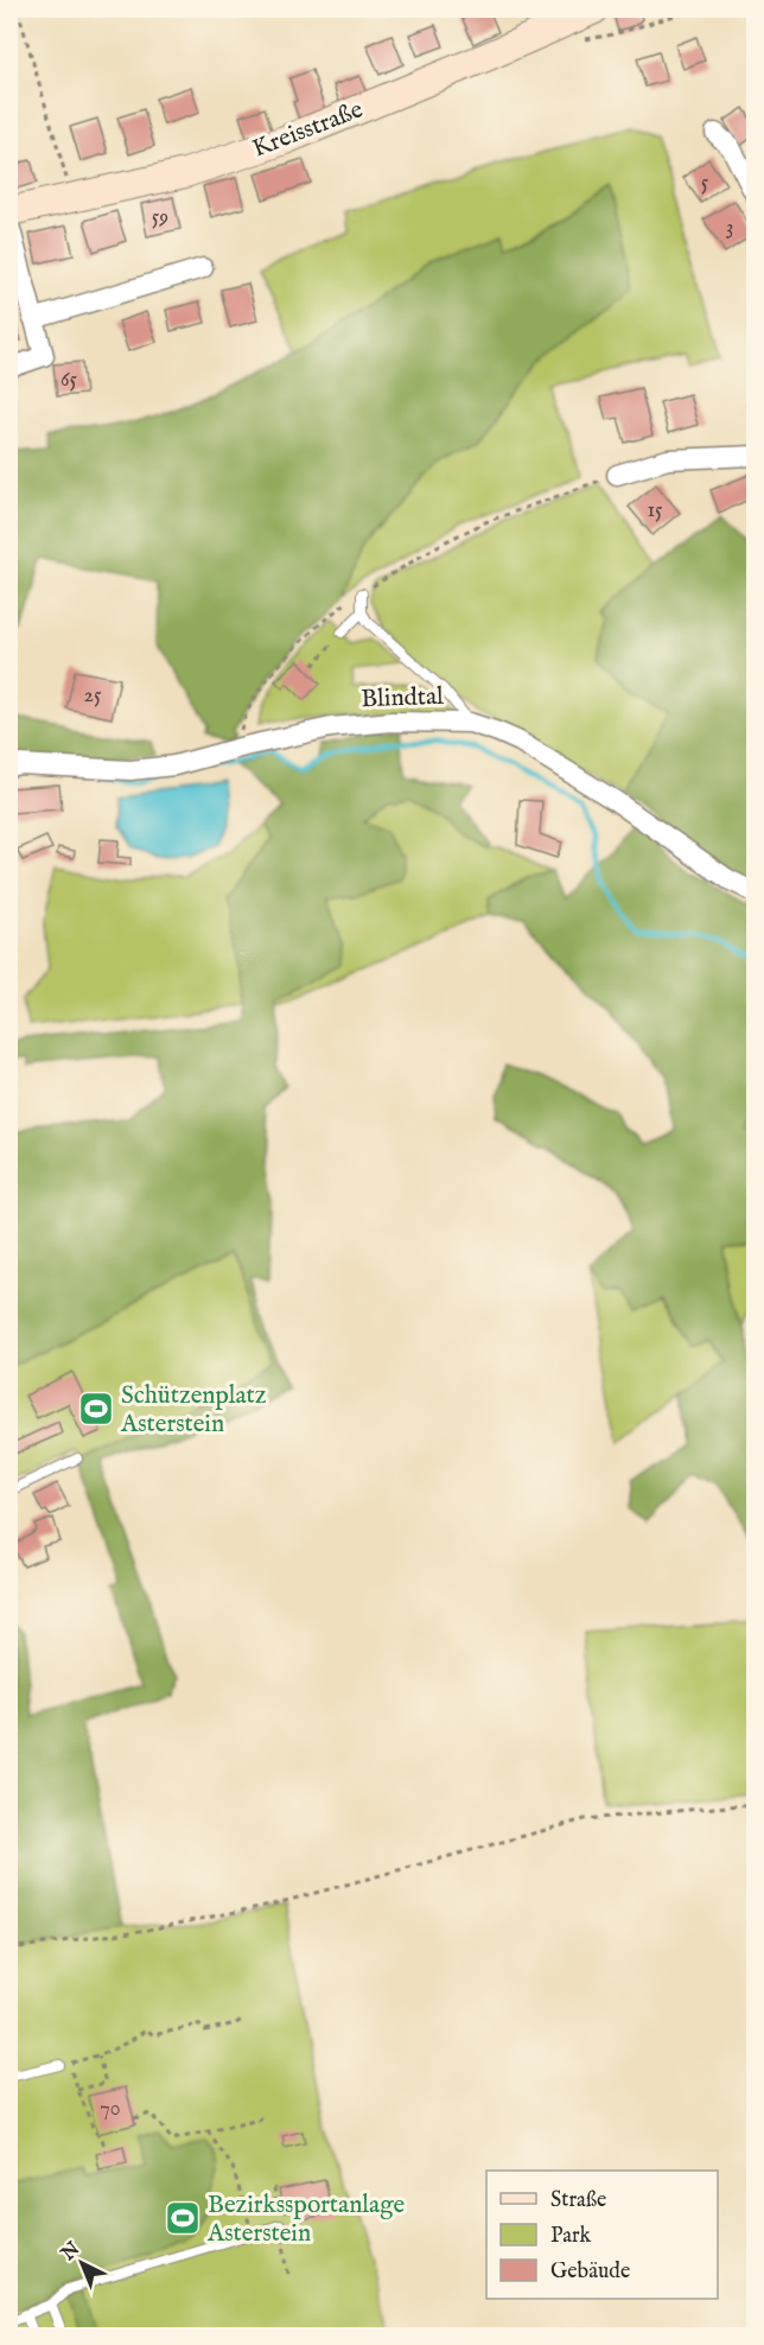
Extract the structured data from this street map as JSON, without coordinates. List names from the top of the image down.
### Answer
{
  "streets": {
    "street": ["Kreisstraße", "Blindtal"]
  },
  "places": {
    "sports": ["Schützenplatz Asterstein", "Bezirkssportanlage Asterstein"]
  },
  "house_numbers": [
    "5",
    "59",
    "3",
    "65",
    "15",
    "25",
    "70"
  ],
  "legend": ["Straße", "Park", "Gebäude"],
  "north": "top left"
}
